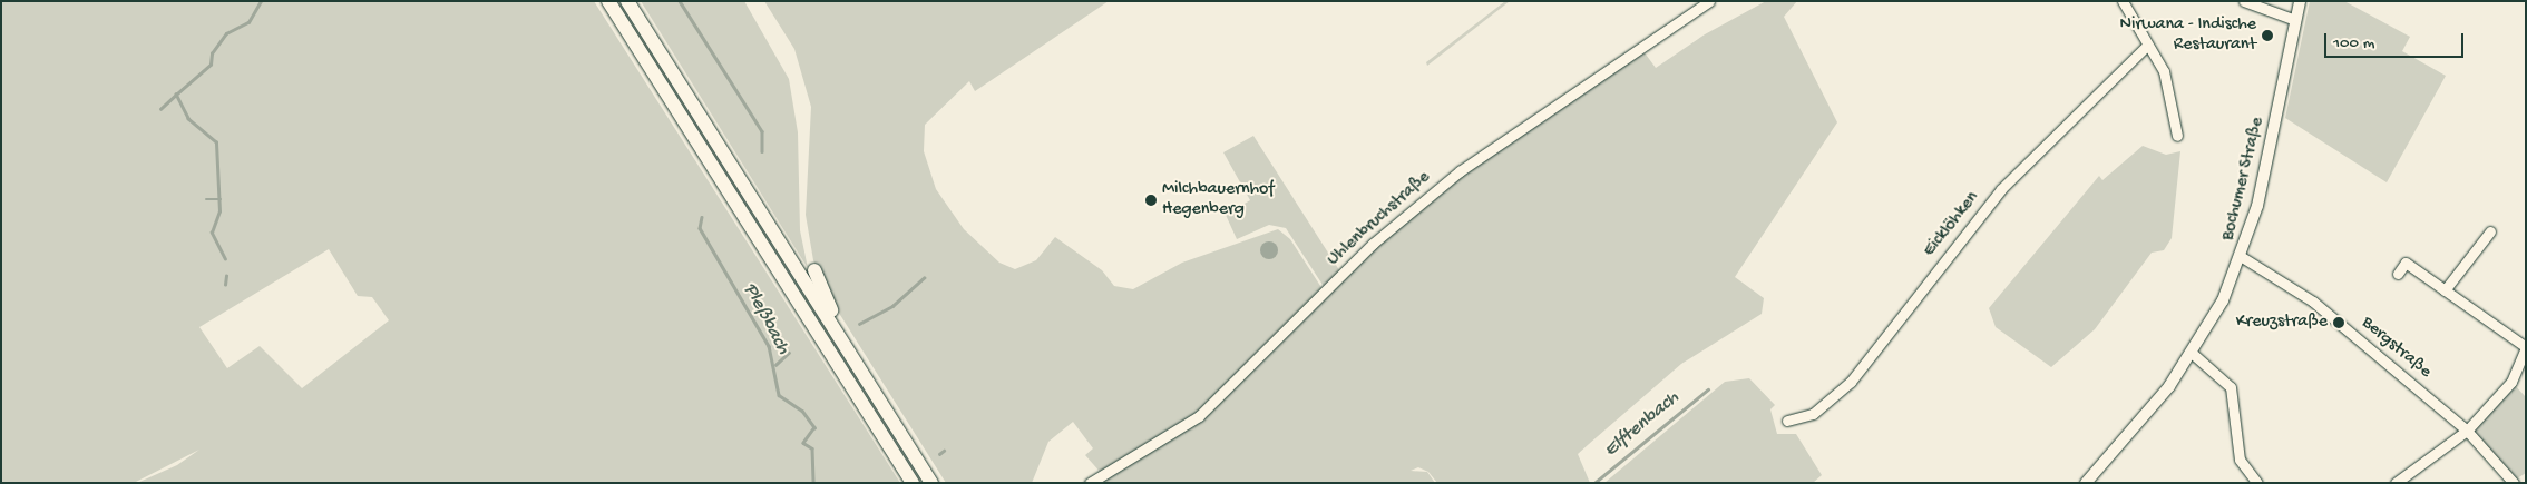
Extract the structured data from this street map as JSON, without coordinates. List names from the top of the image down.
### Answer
{
  "streets": {
    "main road": ["Bochumer Straße"],
    "street": ["Uhlenbruchstraße", "Eicklöhken", "Bergstraße"]
  },
  "crossings": [
    ["Bochumer Straße", "Bergstraße"]
  ],
  "water": ["Pleßbach", "Elftenbach"],
  "places": ["Nirwana - Indische Restaurant", "Milchbauernhof Hegenberg", "Kreuzstraße"],
  "scale_bar": "100 m"
}
